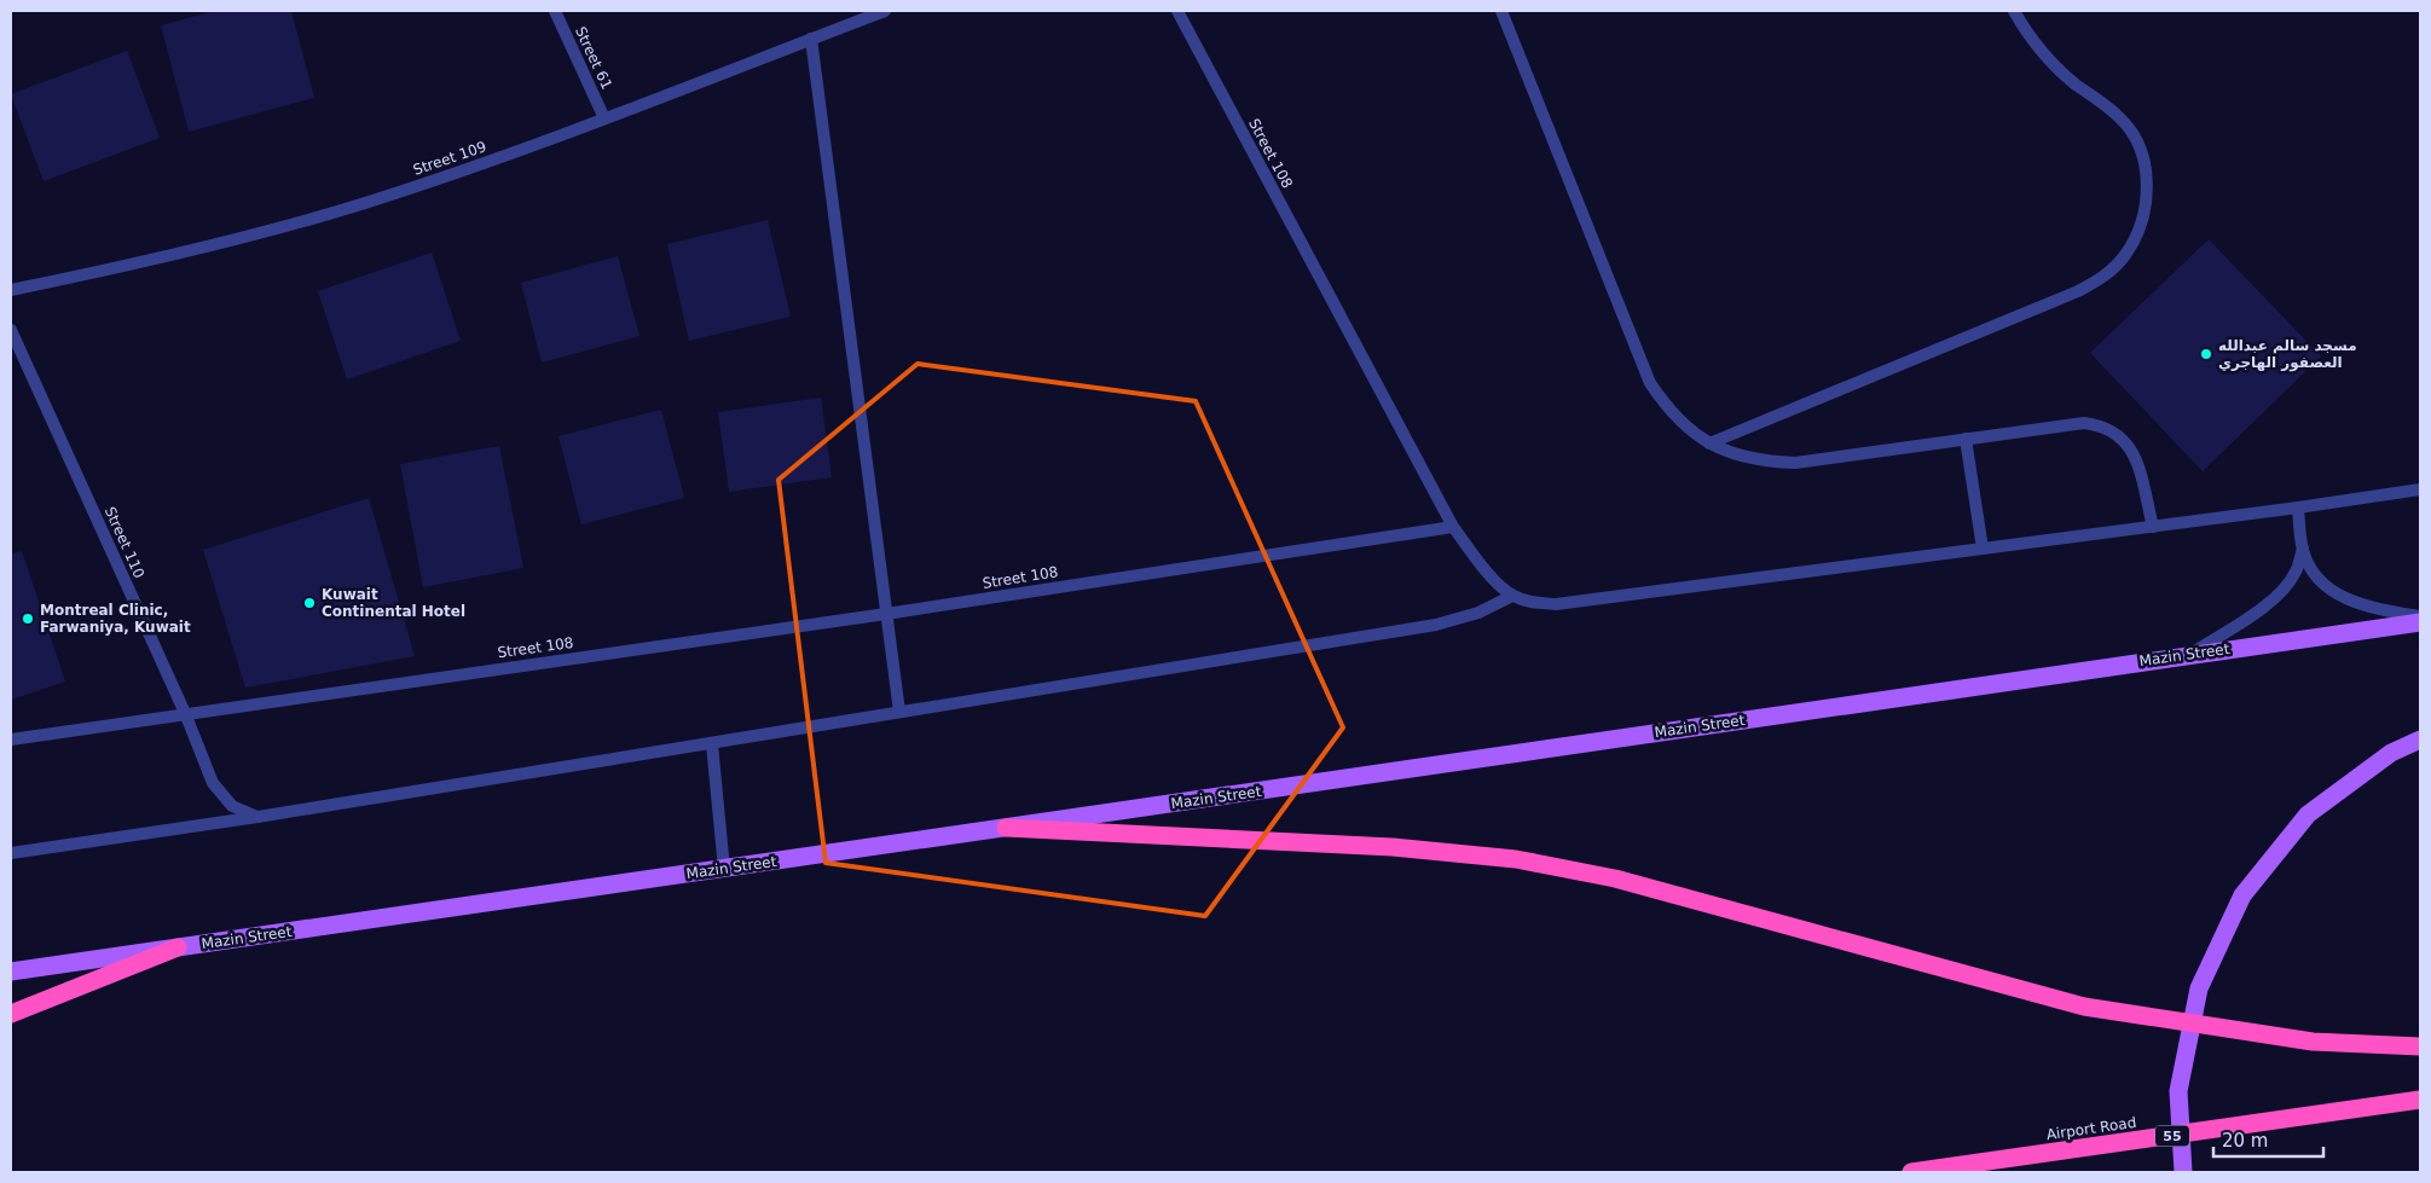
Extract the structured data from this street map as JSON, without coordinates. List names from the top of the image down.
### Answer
{
  "streets": {
    "highway": ["Airport Road", "55"],
    "main road": ["Mazin Street"],
    "street": [
      "Street 61",
      "Street 108",
      "Street 109",
      "Street 110"
    ]
  },
  "crossings": [
    ["Street 61", "Street 109"],
    ["Street 108", "Street 110"]
  ],
  "places": ["مسجد سالم عبدالله العصفور الهاجري", "Kuwait Continental Hotel", "Montreal Clinic, Farwaniya, Kuwait"],
  "scale_bar": "20 m"
}
